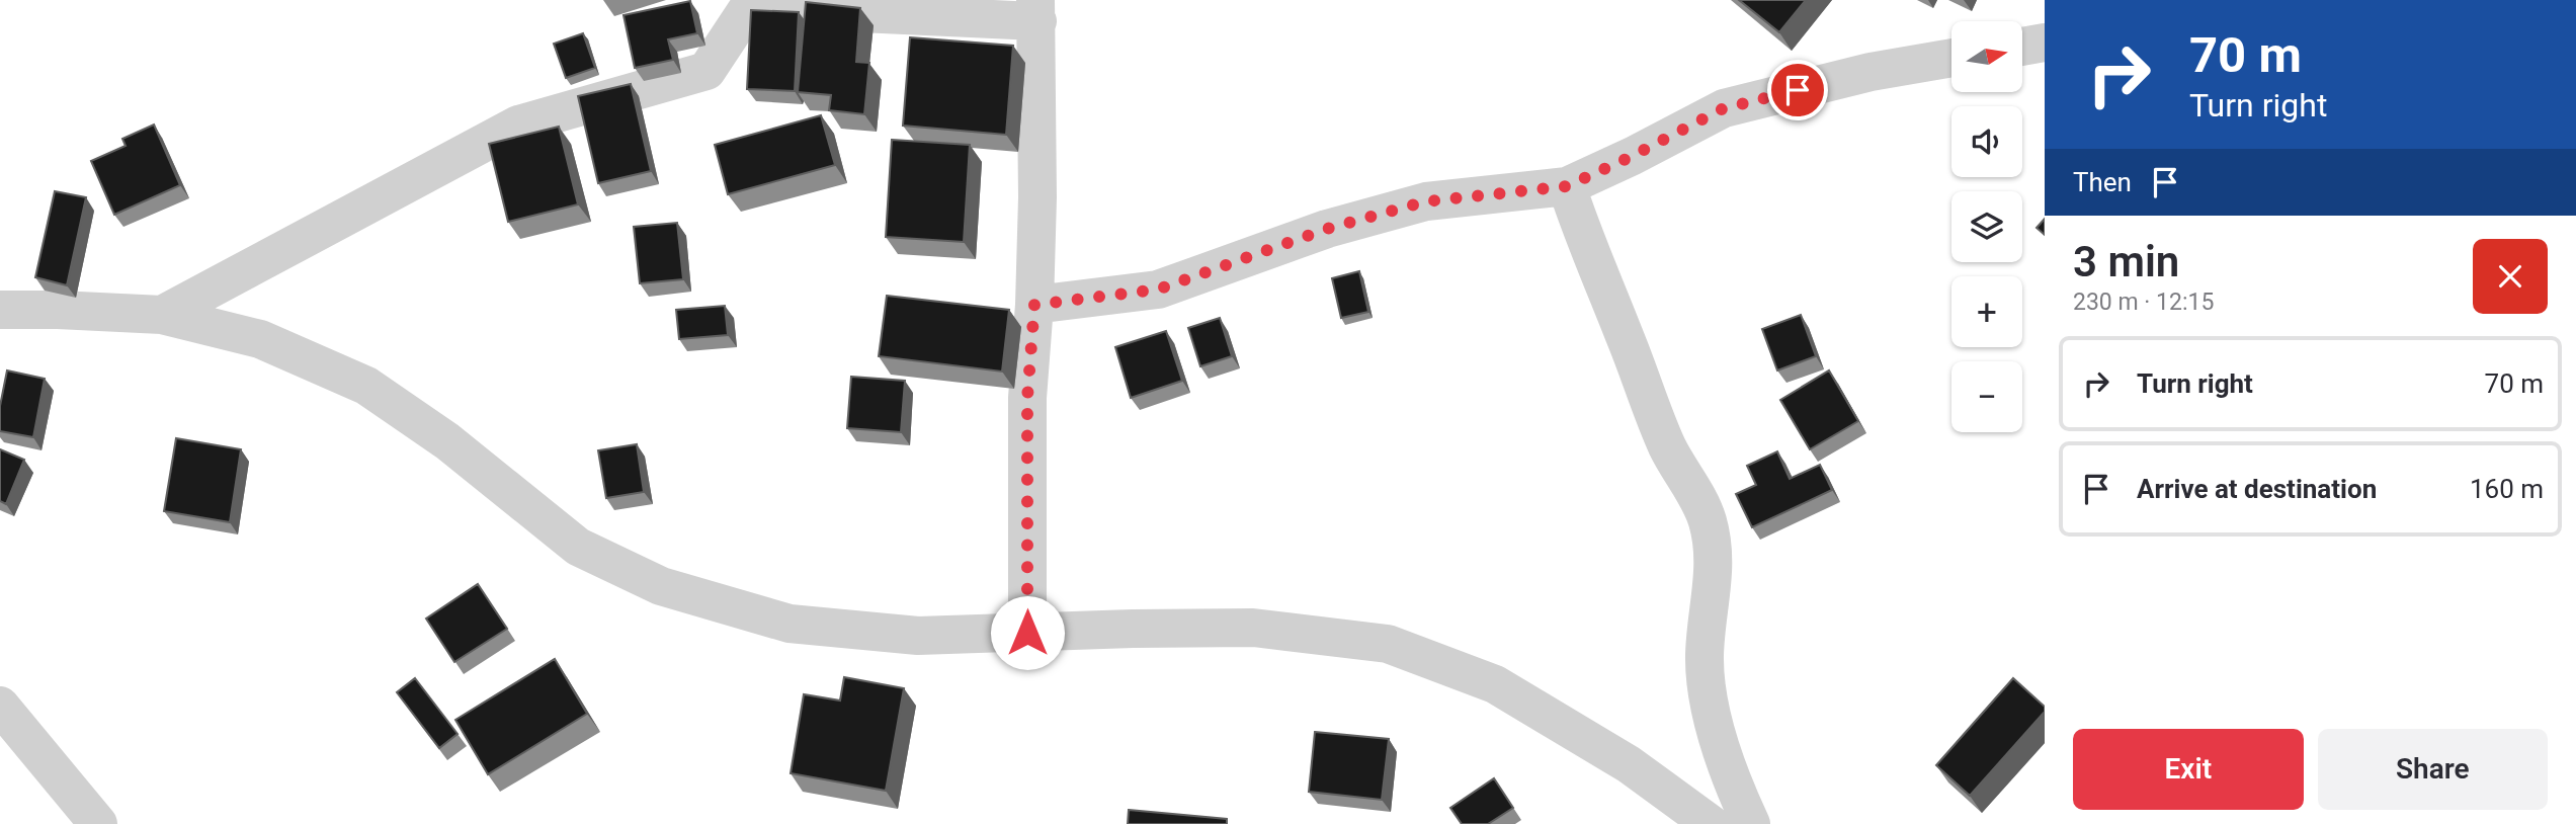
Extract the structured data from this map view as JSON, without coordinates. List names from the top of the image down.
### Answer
{
  "north": "right",
  "page": {
    "turn": ["70 m", "Turn right"],
    "map_buttons": ["+", "−"],
    "then": "Then",
    "heading": ["3 min", "230 m · 12:15"],
    "list": [
      {
        "name": "Turn right",
        "value": "70 m"
      },
      {
        "name": "Arrive at destination",
        "value": "160 m"
      }
    ],
    "buttons": ["Exit", "Share"]
  }
}
